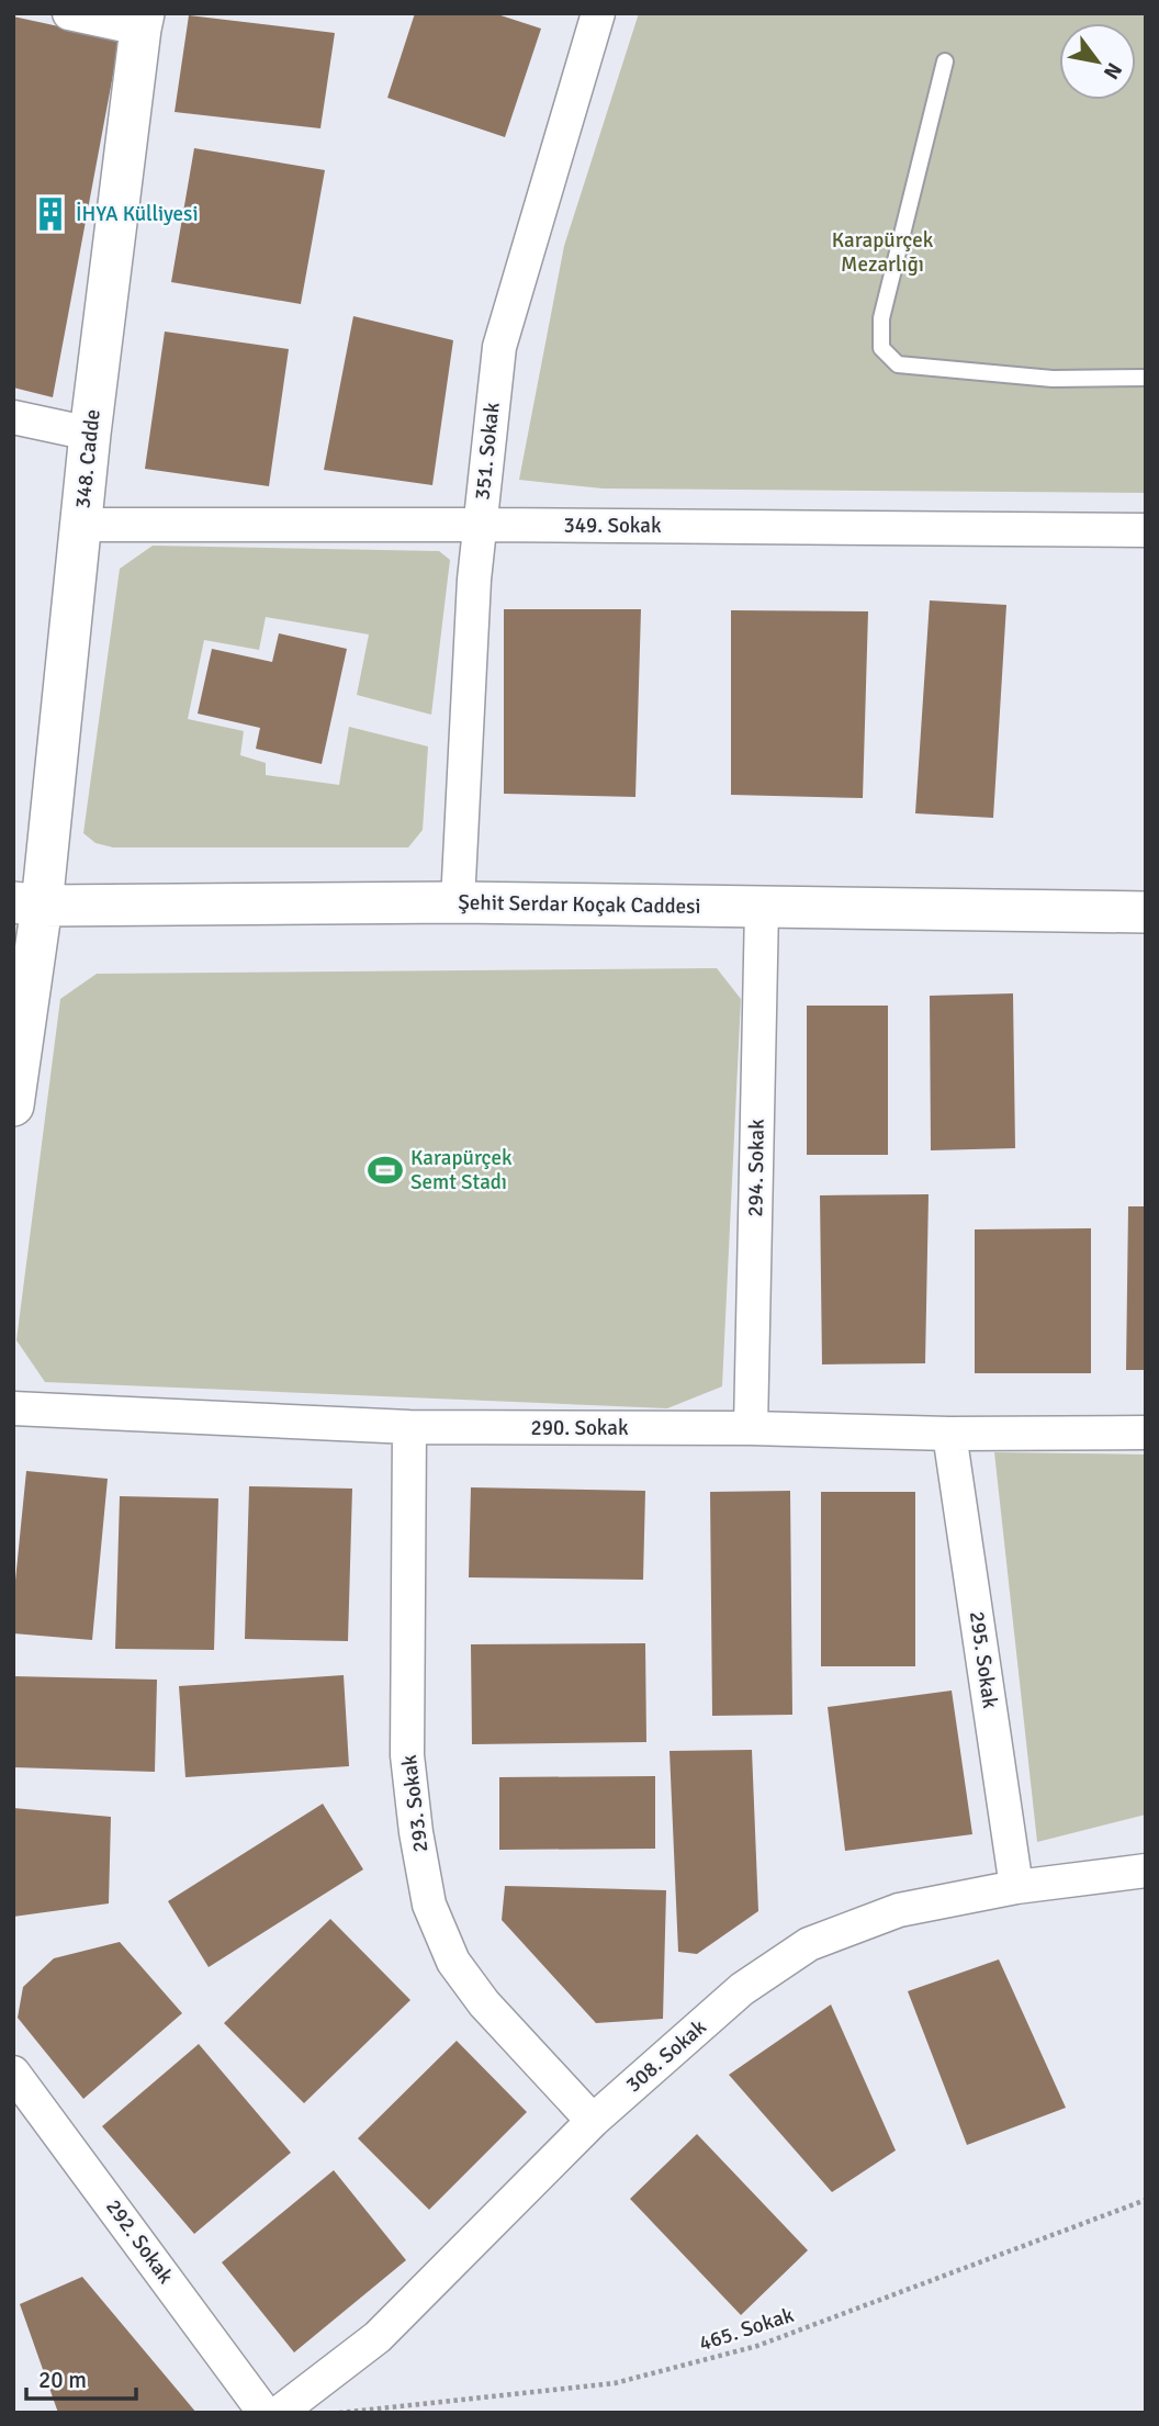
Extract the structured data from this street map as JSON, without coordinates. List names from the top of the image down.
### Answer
{
  "streets": {
    "street": [
      "351. Sokak",
      "348. Cadde",
      "349. Sokak",
      "Şehit Serdar Koçak Caddesi",
      "294. Sokak",
      "290. Sokak",
      "295. Sokak",
      "293. Sokak",
      "308. Sokak",
      "292. Sokak"
    ],
    "path": ["465. Sokak"]
  },
  "crossings": [
    ["351. Sokak", "349. Sokak"],
    ["351. Sokak", "Şehit Serdar Koçak Caddesi"],
    ["348. Cadde", "349. Sokak"],
    ["348. Cadde", "Şehit Serdar Koçak Caddesi"],
    ["Şehit Serdar Koçak Caddesi", "294. Sokak"],
    ["294. Sokak", "290. Sokak"],
    ["290. Sokak", "295. Sokak"],
    ["290. Sokak", "293. Sokak"],
    ["295. Sokak", "308. Sokak"],
    ["293. Sokak", "308. Sokak"]
  ],
  "parks": ["Karapürçek Mezarlığı"],
  "places": {
    "building": ["İHYA Külliyesi"],
    "sports": ["Karapürçek Semt Stadı"]
  },
  "scale_bar": "20 m",
  "north": "bottom right"
}
